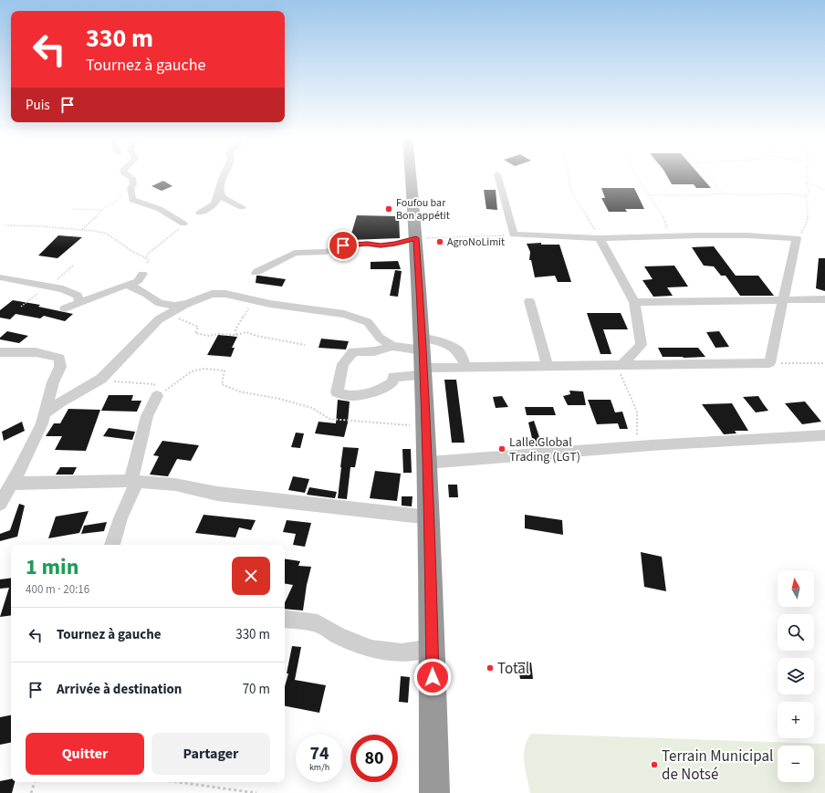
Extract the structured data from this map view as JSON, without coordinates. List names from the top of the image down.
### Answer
{
  "places": [
    "Foufou bar Bon appétit",
    "AgroNoLimit",
    "Lalle Global Trading (LGT)",
    "Total",
    "Terrain Municipal de Notsé"
  ],
  "north": "top",
  "page": {
    "turn": ["330 m", "Tournez à gauche"],
    "then": "Puis",
    "heading": ["1 min", "400 m · 20:16"],
    "map_buttons": ["+", "−"],
    "list": [
      {
        "name": "Tournez à gauche",
        "value": "330 m"
      },
      {
        "name": "Arrivée à destination",
        "value": "70 m"
      }
    ],
    "buttons": ["Quitter", "Partager"],
    "speed": "74 km/h",
    "limit": "80"
  }
}
